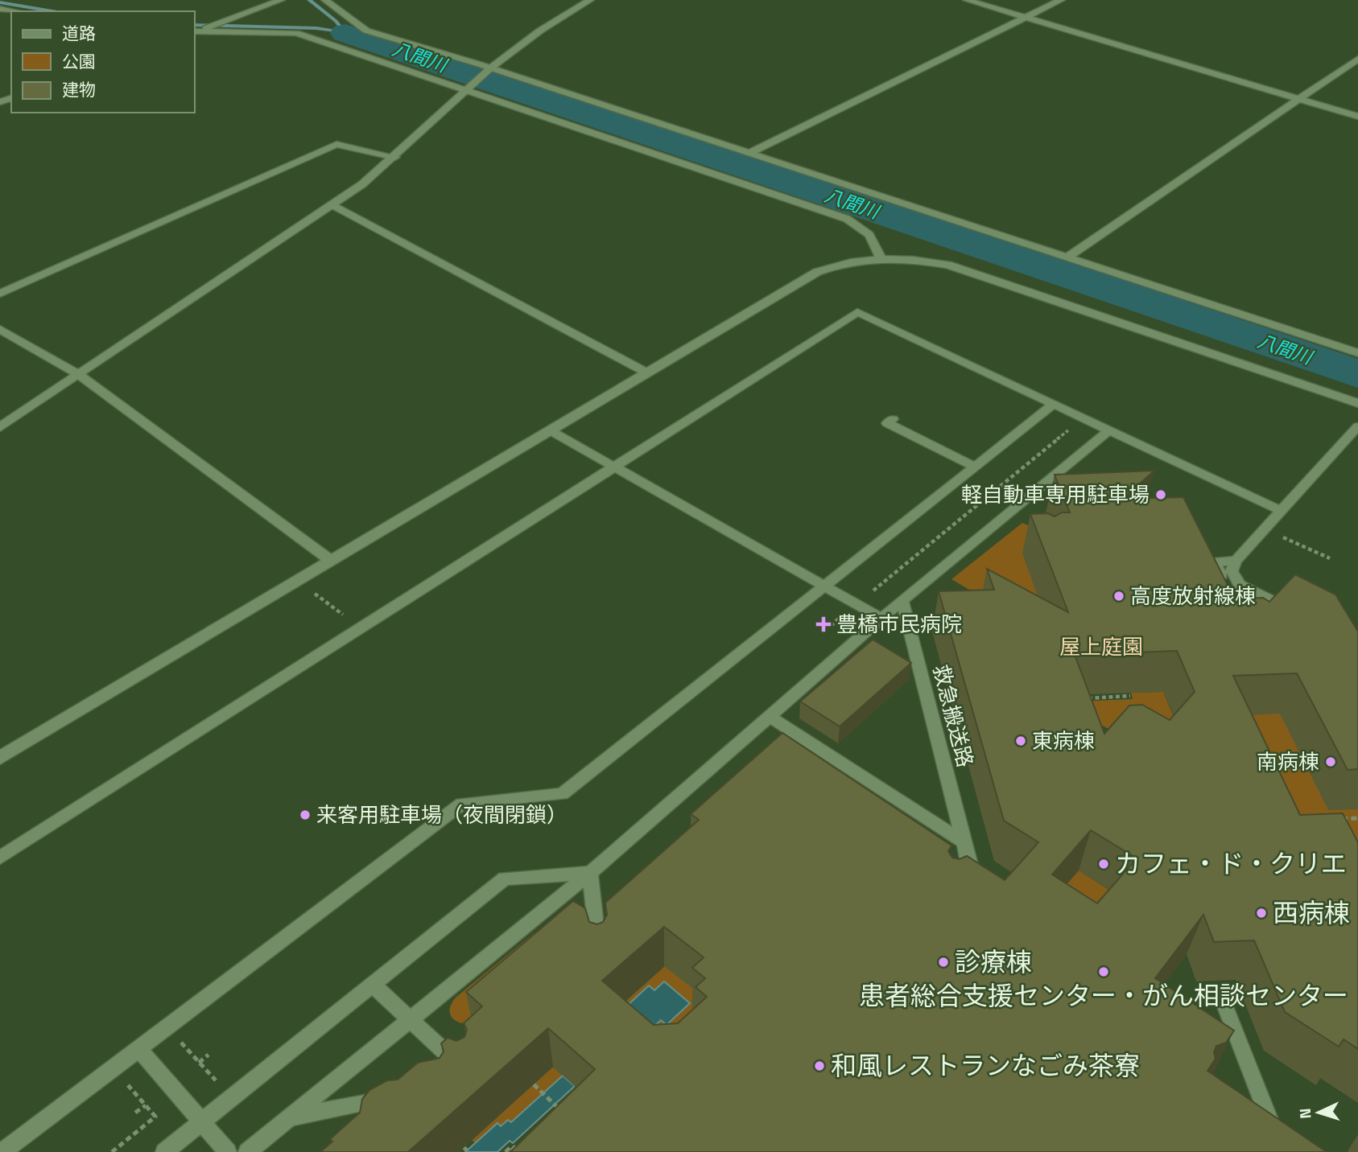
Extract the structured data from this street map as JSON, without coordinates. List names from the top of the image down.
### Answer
{
  "streets": {
    "lane": ["救急搬送路"]
  },
  "water": ["八間川"],
  "parks": ["屋上庭園"],
  "places": {
    "other": [
      "軽自動車専用駐車場",
      "高度放射線棟",
      "東病棟",
      "南病棟",
      "来客用駐車場（夜間閉鎖）",
      "カフェ・ド・クリエ",
      "西病棟",
      "診療棟",
      "患者総合支援センター・がん相談センター",
      "和風レストランなごみ茶寮"
    ],
    "health": ["豊橋市民病院"]
  },
  "legend": ["道路", "公園", "建物"],
  "north": "left"
}
